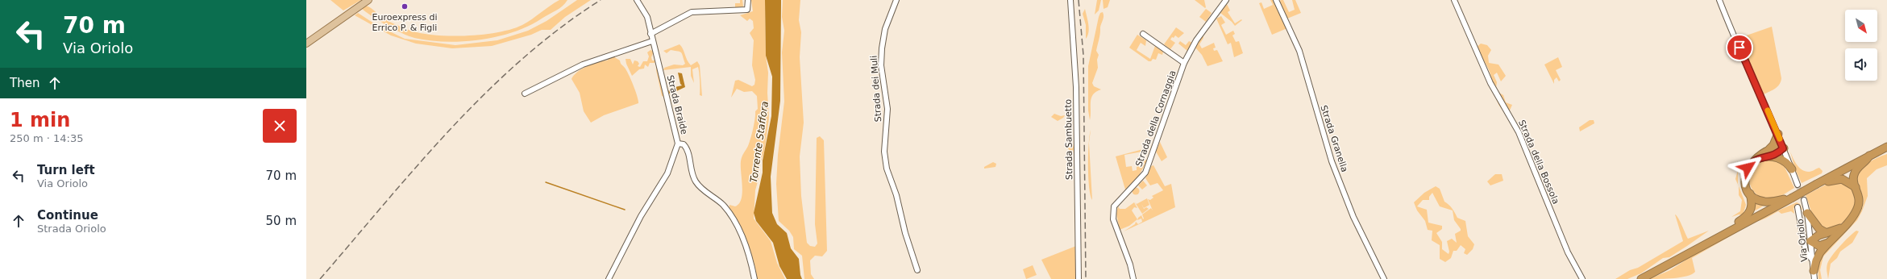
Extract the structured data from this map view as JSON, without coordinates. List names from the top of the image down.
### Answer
{
  "streets": {
    "street": [
      "Strada dei Muli",
      "Strada Braide",
      "Strada della Cornaggia",
      "Strada Granella",
      "Strada Sambuetto",
      "Strada della Bossola",
      "Via Oriolo"
    ]
  },
  "water": ["Torrente Staffora"],
  "places": ["Euroexpress di Errico P. & Figli"],
  "north": "bottom right",
  "page": {
    "turn": ["70 m", "Via Oriolo"],
    "then": "Then",
    "heading": ["1 min", "250 m · 14:35"],
    "list": [
      {
        "name": "Turn left",
        "note": "Via Oriolo",
        "value": "70 m"
      },
      {
        "name": "Continue",
        "note": "Strada Oriolo",
        "value": "50 m"
      }
    ]
  }
}
